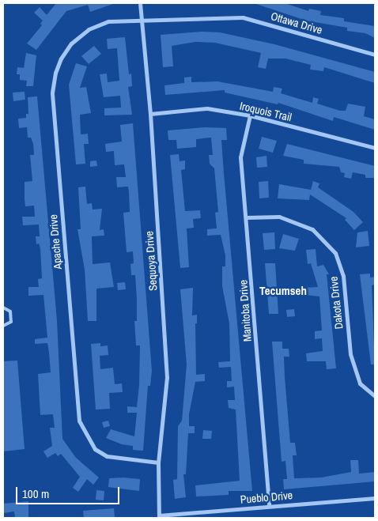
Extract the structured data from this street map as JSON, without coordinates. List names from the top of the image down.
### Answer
{
  "streets": {
    "street": [
      "Ottawa Drive",
      "Iroquois Trail",
      "Apache Drive",
      "Sequoya Drive",
      "Dakota Drive",
      "Manitoba Drive",
      "Pueblo Drive"
    ]
  },
  "crossings": [
    ["Ottawa Drive", "Apache Drive"],
    ["Ottawa Drive", "Sequoya Drive"],
    ["Iroquois Trail", "Sequoya Drive"],
    ["Iroquois Trail", "Manitoba Drive"],
    ["Apache Drive", "Sequoya Drive"],
    ["Sequoya Drive", "Pueblo Drive"],
    ["Dakota Drive", "Manitoba Drive"],
    ["Manitoba Drive", "Pueblo Drive"]
  ],
  "districts": ["Tecumseh"],
  "scale_bar": "100 m"
}
